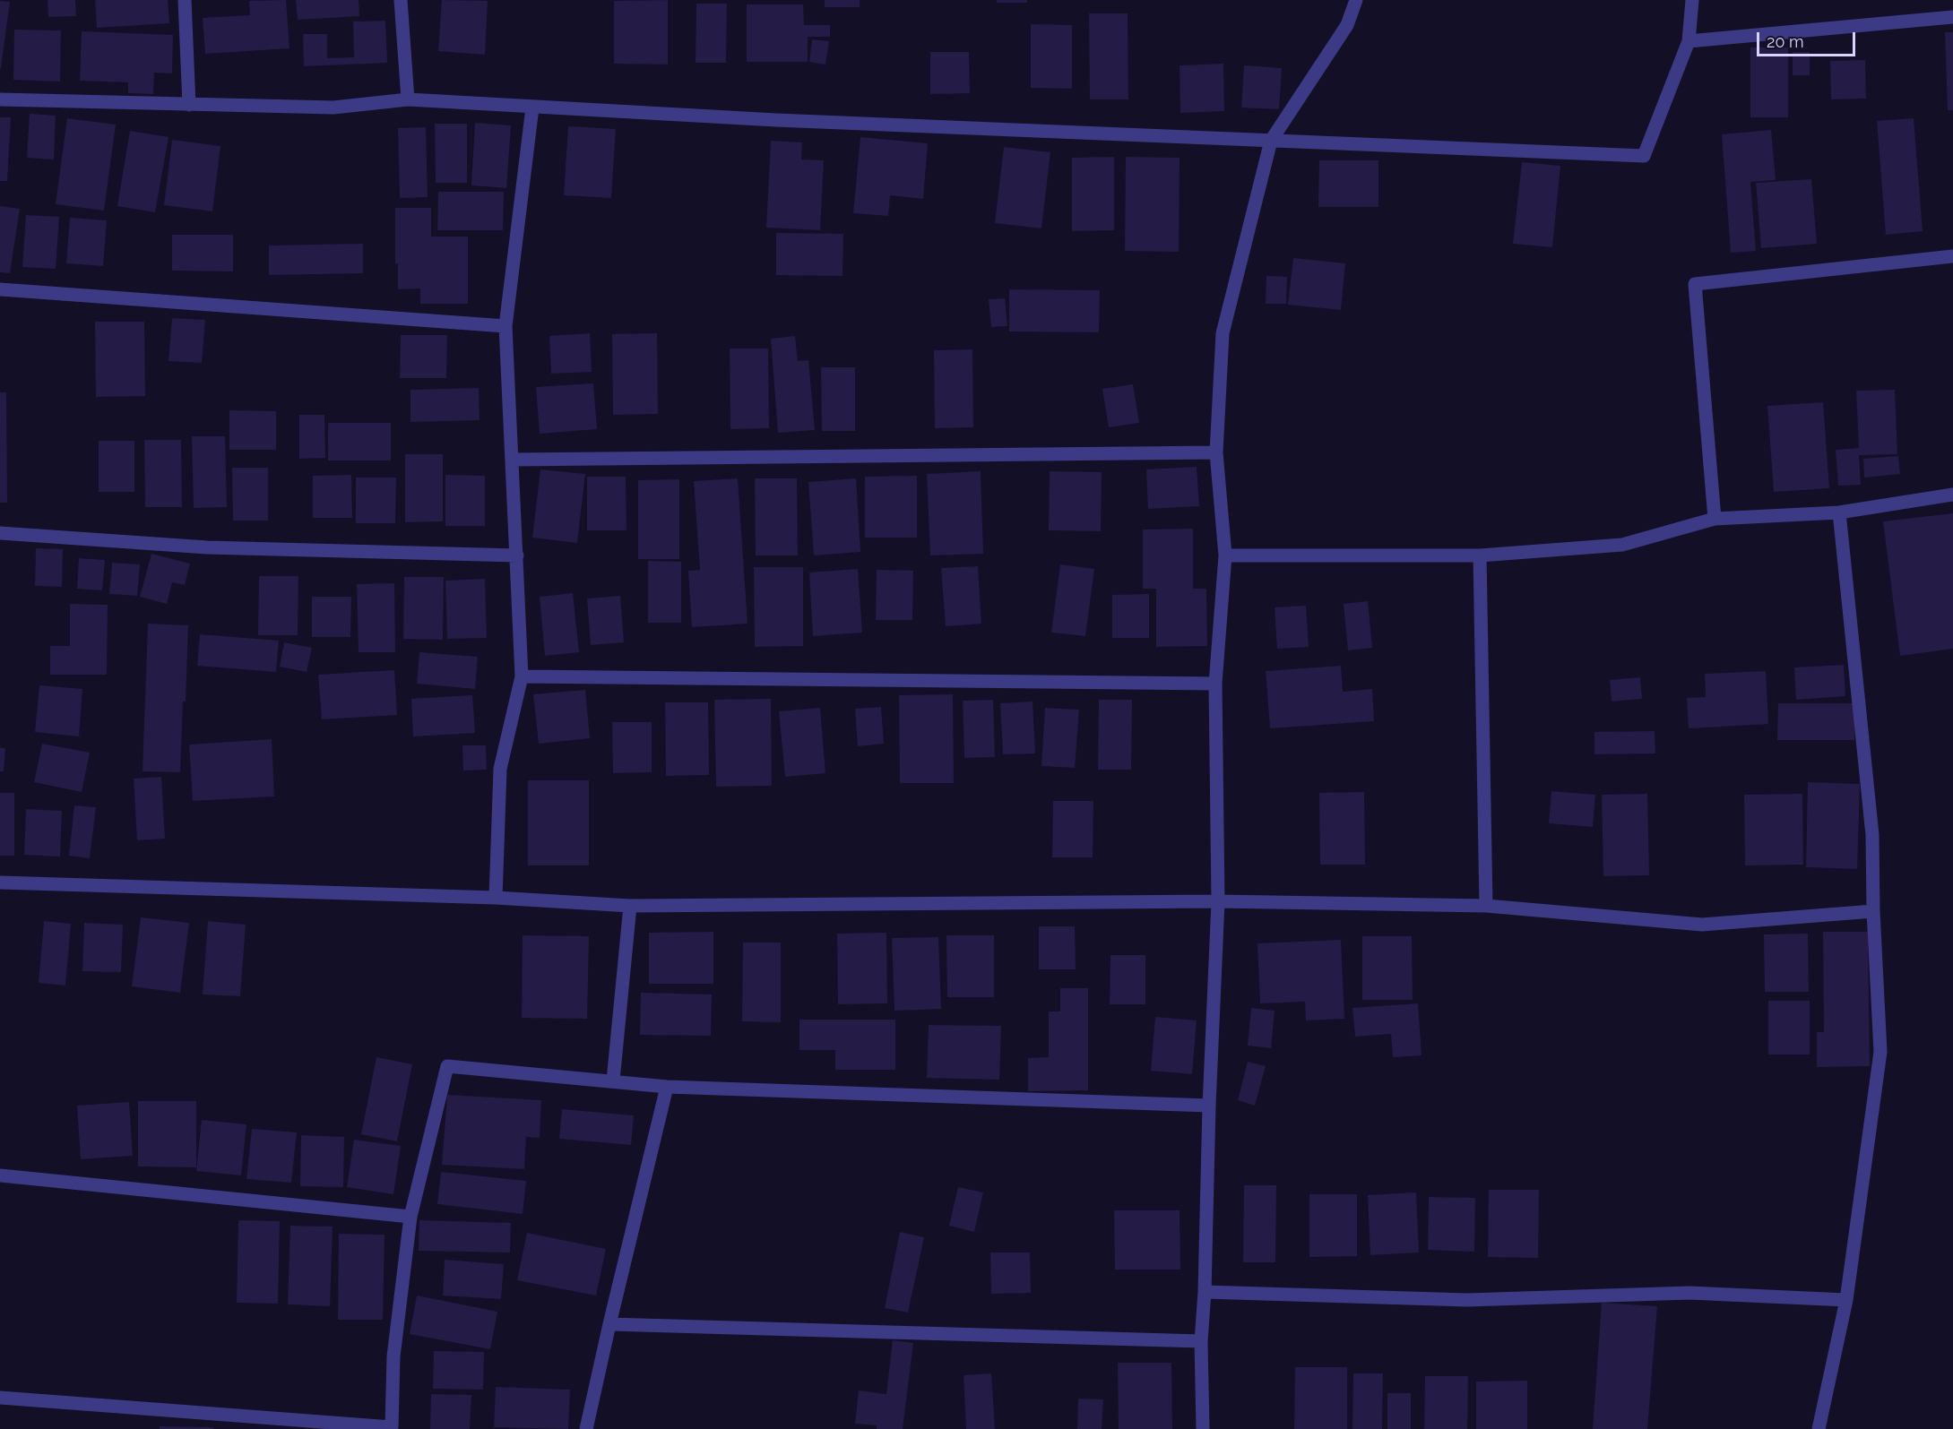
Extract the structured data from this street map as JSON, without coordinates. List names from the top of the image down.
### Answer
{
  "scale_bar": "20 m"
}
